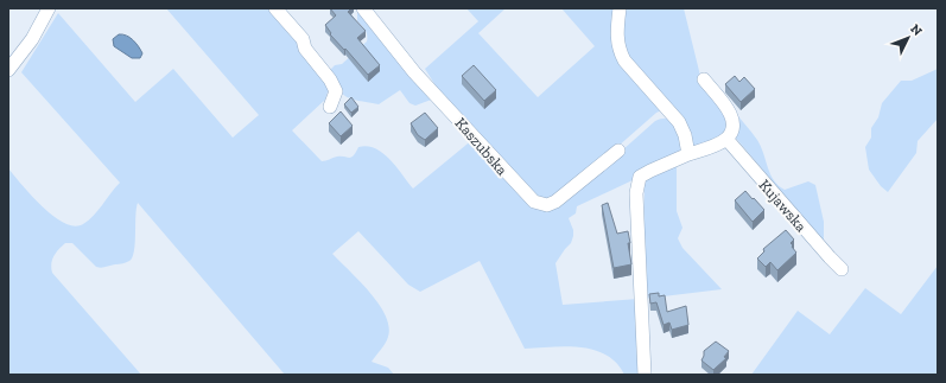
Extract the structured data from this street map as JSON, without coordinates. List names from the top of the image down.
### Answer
{
  "streets": {
    "street": ["Kaszubska", "Kujawska"]
  },
  "north": "top right"
}
